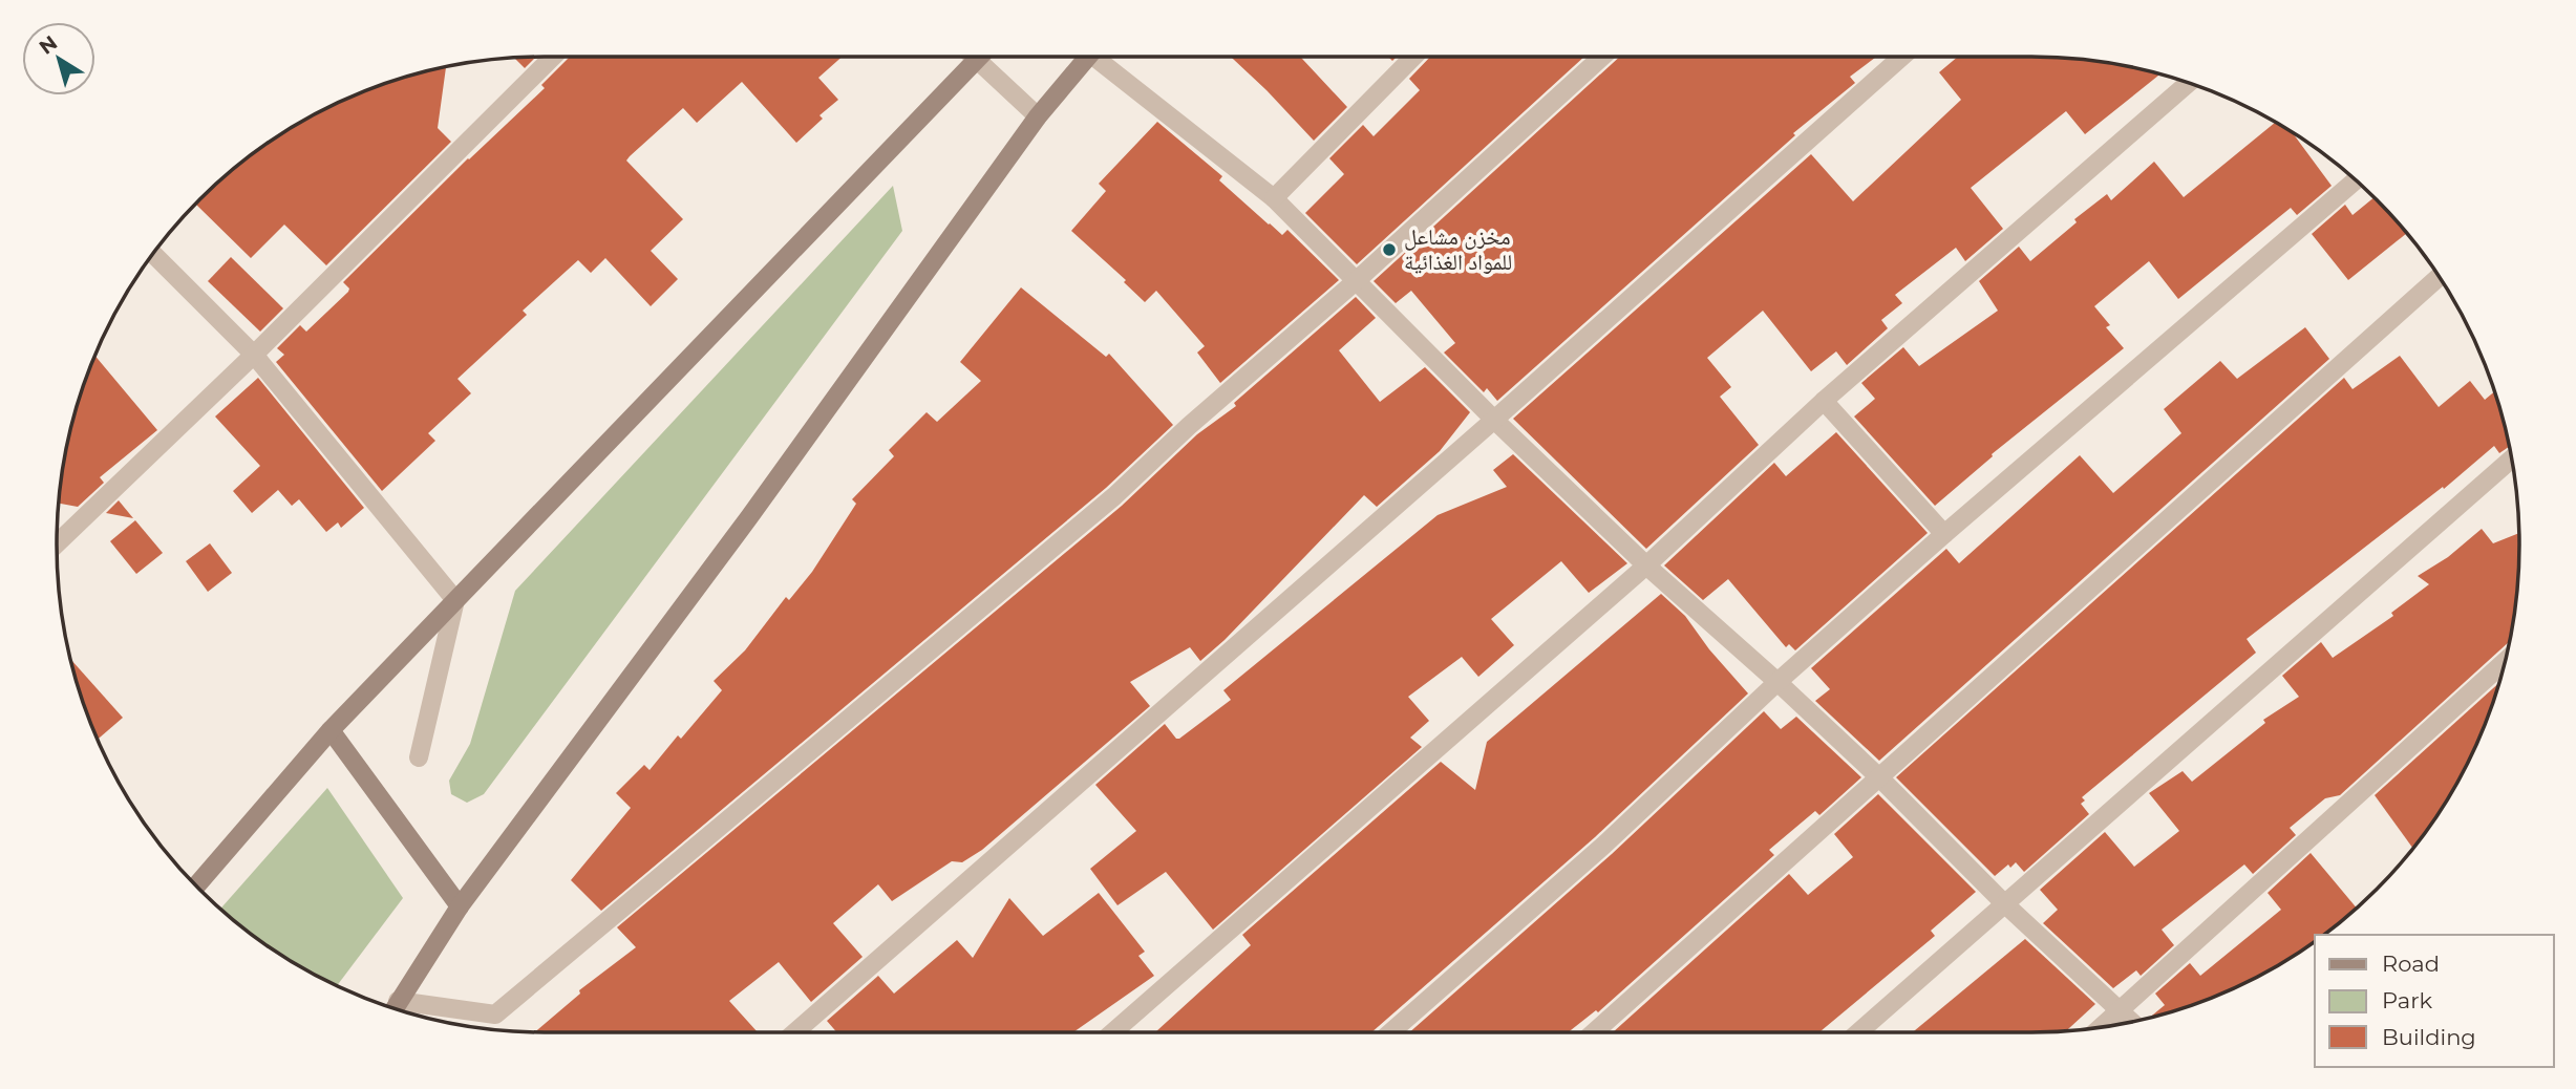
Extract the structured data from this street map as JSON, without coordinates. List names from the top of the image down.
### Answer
{
  "places": ["مخزن مشاعل للمواد الغذائية"],
  "legend": ["Road", "Park", "Building"],
  "north": "top left"
}
